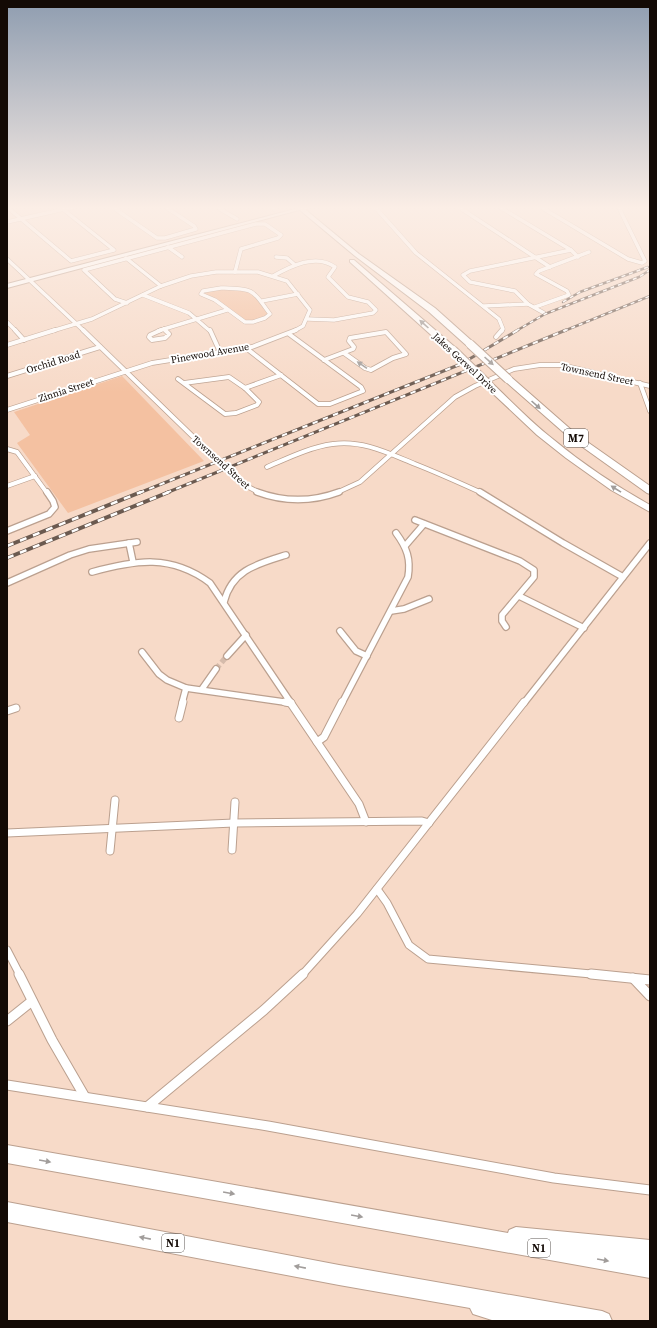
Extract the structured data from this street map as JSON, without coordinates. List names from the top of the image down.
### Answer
{
  "streets": {
    "highway": ["Jakes Gerwel Drive", "M7", "N1"],
    "street": [
      "Pinewood Avenue",
      "Orchid Road",
      "Townsend Street",
      "Zinnia Street"
    ]
  },
  "crossings": [
    ["Pinewood Avenue", "Townsend Street"],
    ["Pinewood Avenue", "Zinnia Street"],
    ["Orchid Road", "Townsend Street"],
    ["Townsend Street", "Zinnia Street"]
  ]
}
